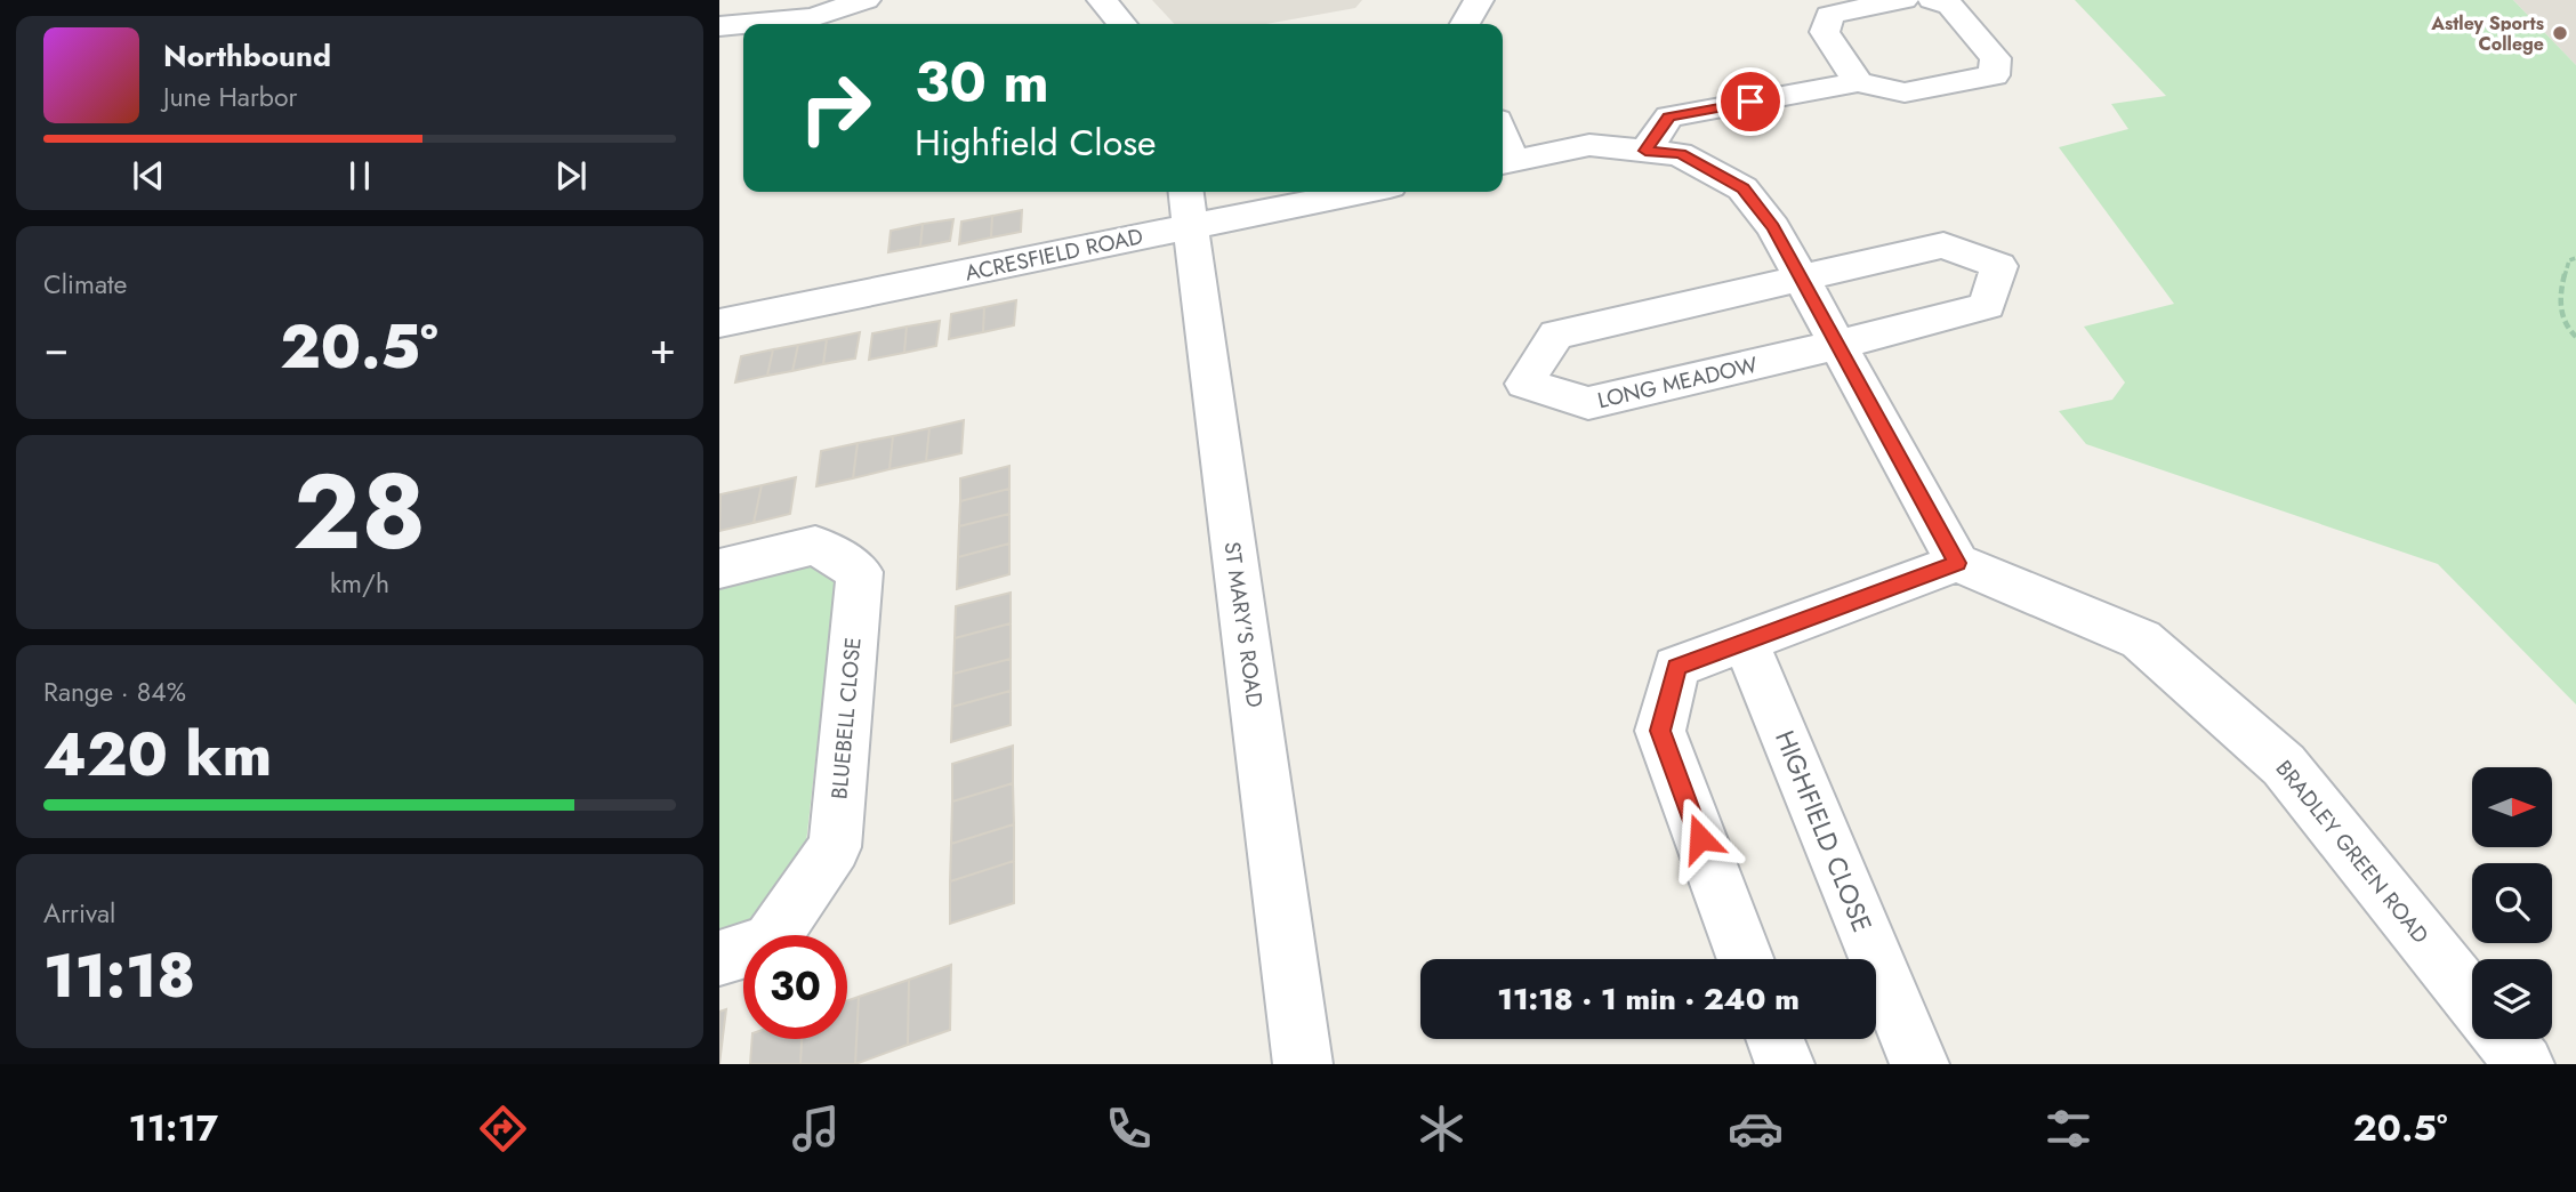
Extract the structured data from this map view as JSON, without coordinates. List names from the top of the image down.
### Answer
{
  "streets": {
    "street": [
      "ACRESFIELD ROAD",
      "LONG MEADOW",
      "ST MARY'S ROAD",
      "BLUEBELL CLOSE",
      "HIGHFIELD CLOSE",
      "BRADLEY GREEN ROAD"
    ]
  },
  "crossings": [
    ["ACRESFIELD ROAD", "ST MARY'S ROAD"]
  ],
  "places": ["Astley Sports College"],
  "north": "right",
  "page": {
    "turn": ["30 m", "Highfield Close"],
    "song": ["Northbound", "June Harbor"],
    "tile": [
      "Climate",
      ["28", "km/h"],
      ["Range · 84%", "420 km"],
      ["Arrival", "11:18"]
    ],
    "heat": ["−", "20.5°", "+"],
    "limit": "30",
    "trip": "11:18 · 1 min · 240 m",
    "tabs": ["11:17", "20.5°"]
  }
}
